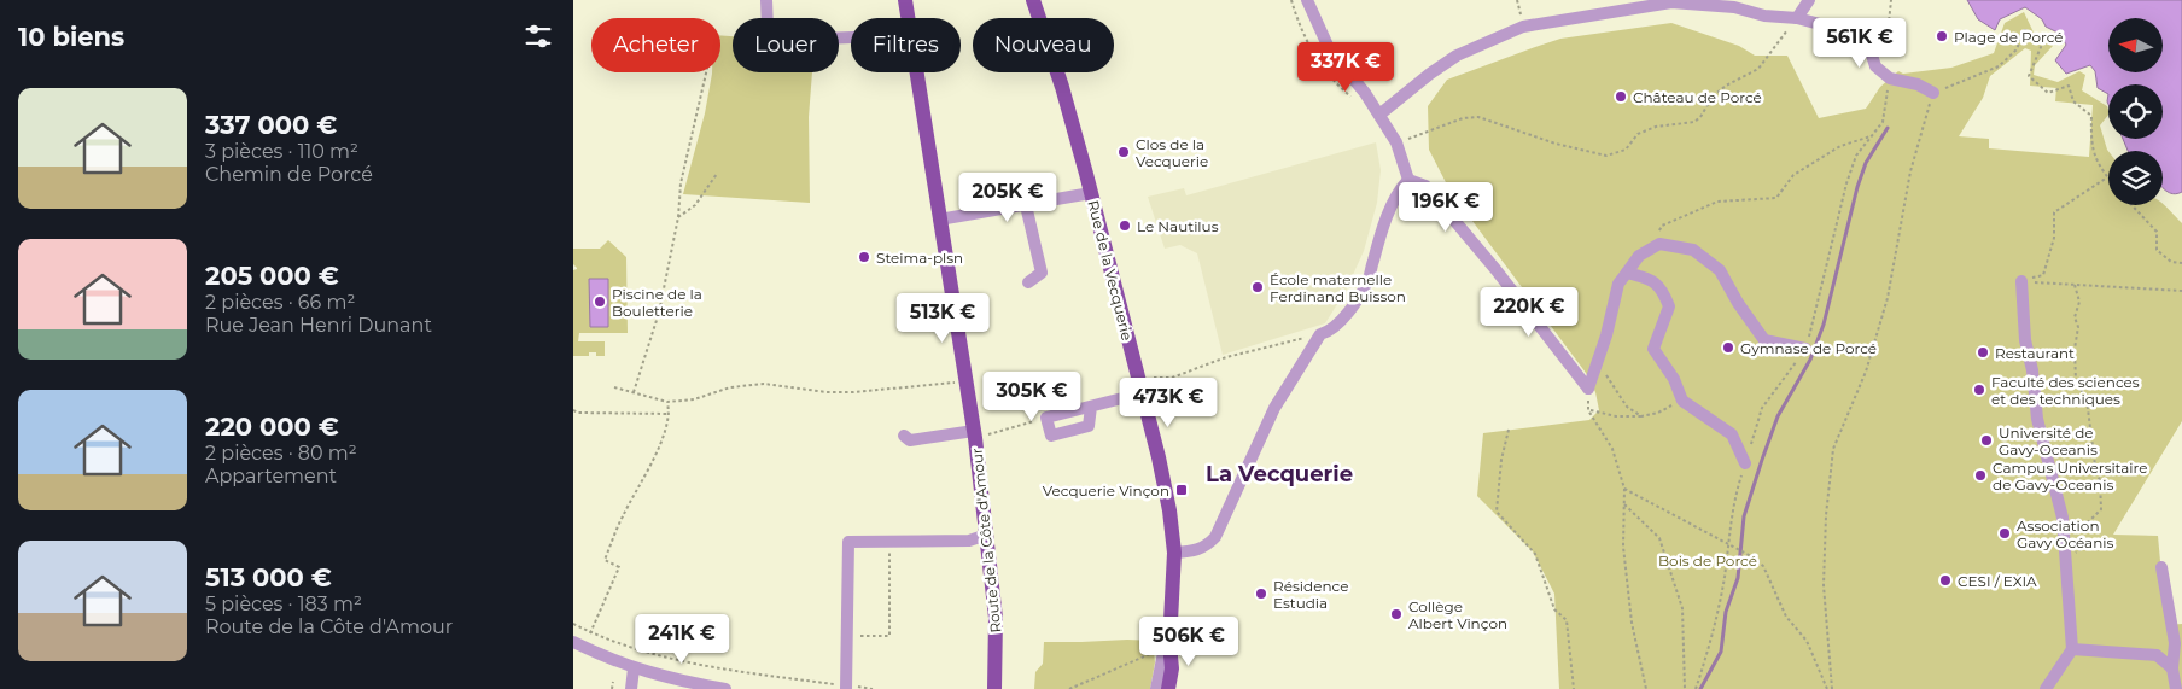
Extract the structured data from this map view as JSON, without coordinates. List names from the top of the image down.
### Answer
{
  "streets": {
    "main road": ["Rue de la Vecquerie", "Route de la Côte d'Amour"]
  },
  "districts": ["La Vecquerie"],
  "parks": ["Bois de Porcé"],
  "places": {
    "other": [
      "Plage de Porcé",
      "Château de Porcé",
      "Clos de la Vecquerie",
      "Le Nautilus",
      "Steima-plsn",
      "École maternelle Ferdinand Buisson",
      "Piscine de la Bouletterie",
      "Gymnase de Porcé",
      "Restaurant",
      "Faculté des sciences et des techniques",
      "Université de Gavy-Oceanis",
      "Campus Universitaire de Gavy-Oceanis",
      "Association Gavy Océanis",
      "CESI / EXIA",
      "Résidence Estudia",
      "Collège Albert Vinçon"
    ],
    "transit": ["Vecquerie Vinçon"]
  },
  "north": "left",
  "page": {
    "heading": "10 biens",
    "price": [
      "561K €",
      "337K €",
      "205K €",
      "196K €",
      "220K €",
      "513K €",
      "305K €",
      "473K €",
      "241K €",
      "506K €"
    ],
    "chip": [
      "Acheter",
      "Louer",
      "Filtres",
      "Nouveau"
    ],
    "list": [
      {
        "name": "337 000 €",
        "note": "3 pièces · 110 m² · Chemin de Porcé"
      },
      {
        "name": "205 000 €",
        "note": "2 pièces · 66 m² · Rue Jean Henri Dunant"
      },
      {
        "name": "220 000 €",
        "note": "2 pièces · 80 m² · Appartement"
      },
      {
        "name": "513 000 €",
        "note": "5 pièces · 183 m² · Route de la Côte d'Amour"
      }
    ]
  }
}
